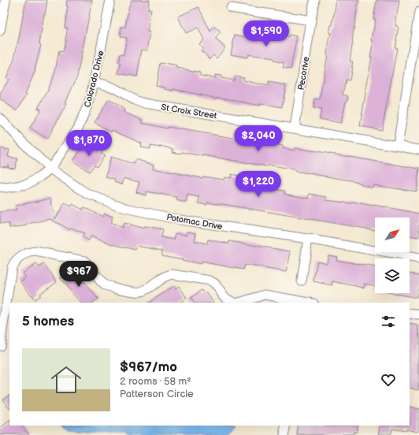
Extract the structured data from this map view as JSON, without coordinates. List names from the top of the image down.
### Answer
{
  "streets": {
    "street": [
      "Pecorive",
      "Colorado Drive",
      "St Croix Street",
      "Potomac Drive"
    ]
  },
  "crossings": [
    ["Pecorive", "St Croix Street"],
    ["Colorado Drive", "St Croix Street"],
    ["Colorado Drive", "Potomac Drive"]
  ],
  "north": "top right",
  "page": {
    "price": [
      "$1,590",
      "$2,040",
      "$1,870",
      "$1,220",
      "$967"
    ],
    "heading": "5 homes",
    "list": [
      {
        "name": "$967/mo",
        "note": "2 rooms · 58 m² · Patterson Circle"
      }
    ]
  }
}
